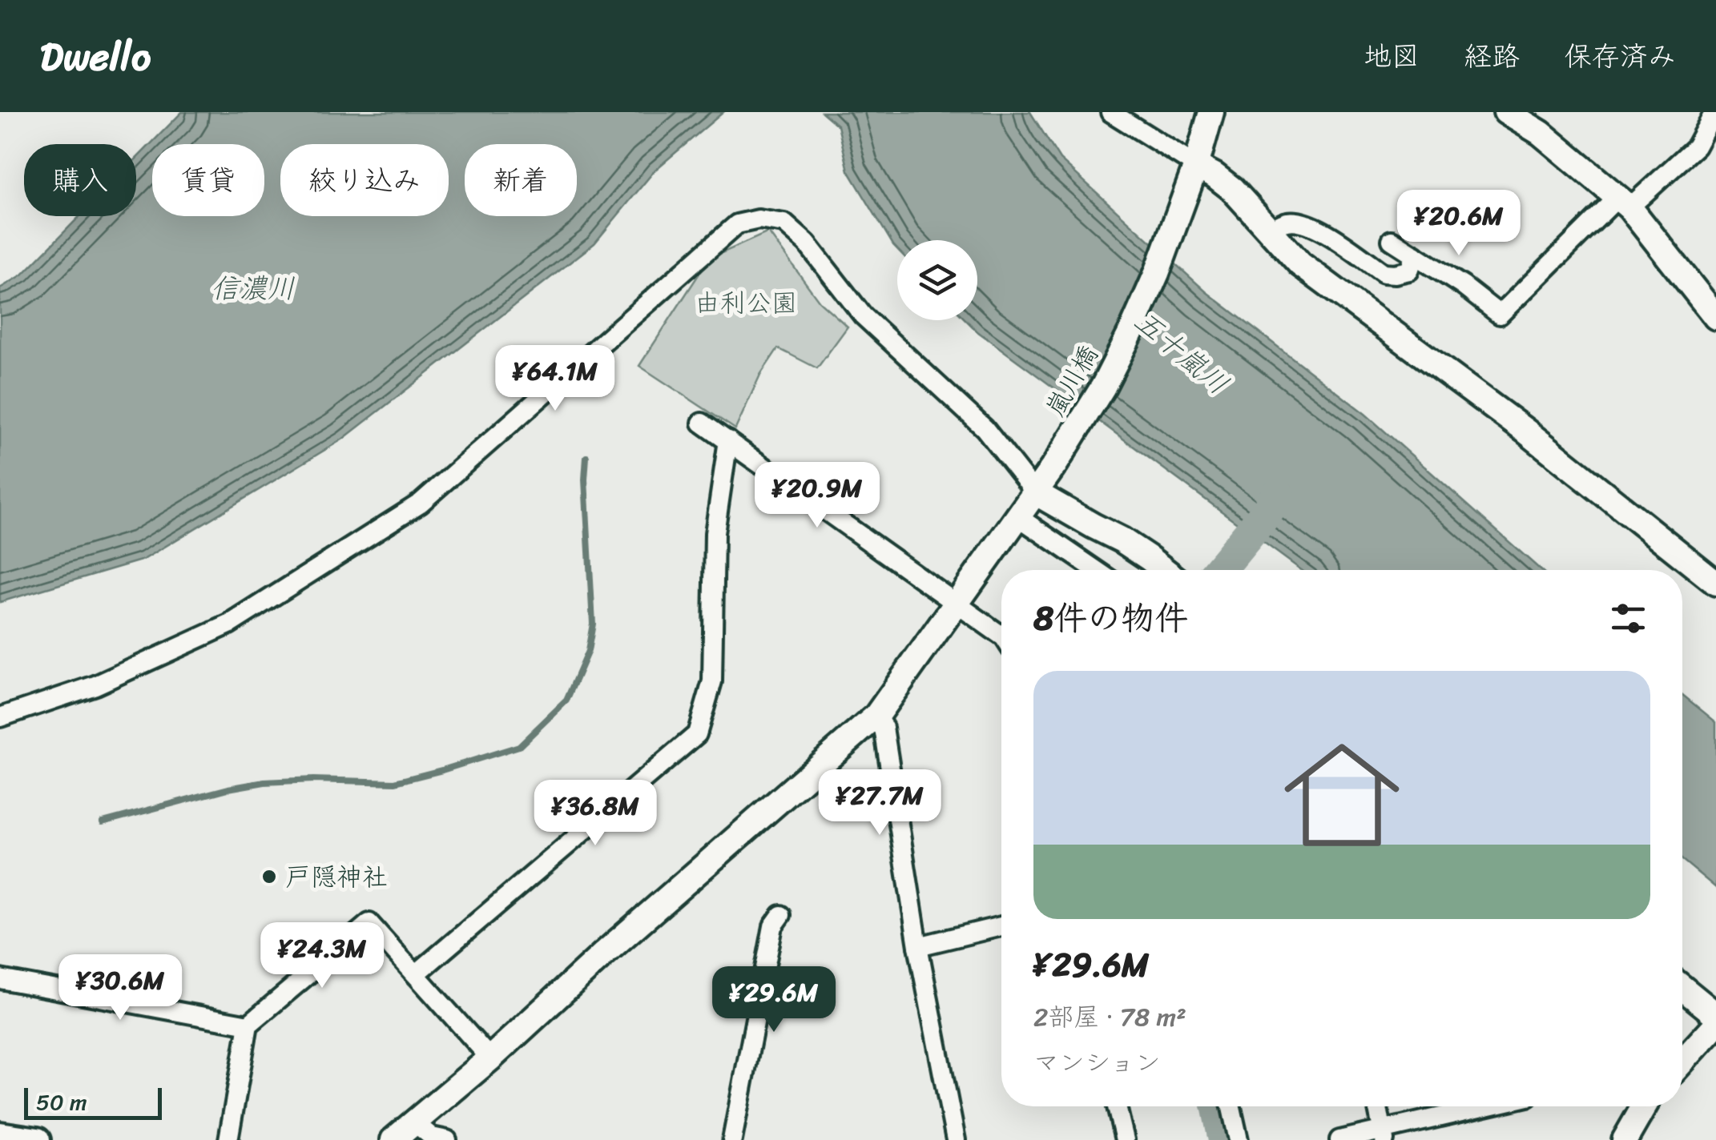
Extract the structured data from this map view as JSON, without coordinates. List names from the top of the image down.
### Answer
{
  "streets": {
    "street": ["嵐川橋"]
  },
  "water": ["信濃川", "五十嵐川"],
  "parks": ["由利公園"],
  "places": ["戸隠神社"],
  "scale_bar": "50 m",
  "page": {
    "header": "Dwello",
    "nav": ["地図", "経路", "保存済み"],
    "chip": [
      "購入",
      "賃貸",
      "絞り込み",
      "新着"
    ],
    "price": [
      "¥20.6M",
      "¥64.1M",
      "¥20.9M",
      "¥27.7M",
      "¥36.8M",
      "¥24.3M",
      "¥30.6M",
      "¥29.6M"
    ],
    "heading": "8件の物件",
    "list": [
      {
        "name": "¥29.6M",
        "note": "2部屋 · 78 m² · マンション"
      }
    ],
    "scale": "50 m"
  }
}
